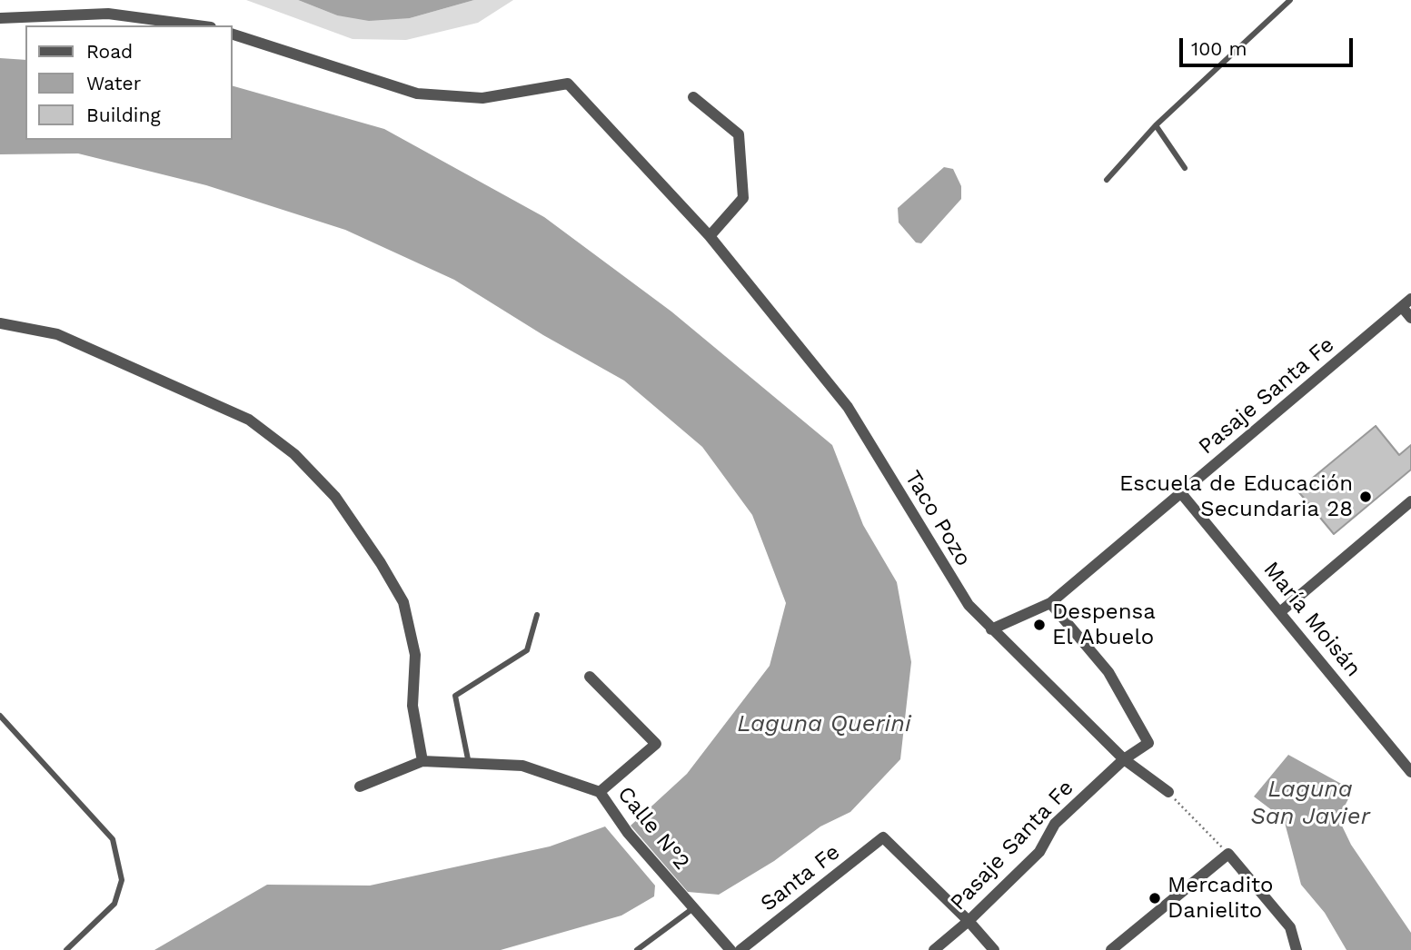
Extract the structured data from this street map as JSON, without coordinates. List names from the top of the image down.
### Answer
{
  "streets": {
    "street": [
      "Pasaje Santa Fe",
      "Taco Pozo",
      "María Moisán",
      "Calle N°2",
      "Santa Fe"
    ]
  },
  "crossings": [
    ["Pasaje Santa Fe", "Taco Pozo"],
    ["Pasaje Santa Fe", "María Moisán"],
    ["Pasaje Santa Fe", "Santa Fe"]
  ],
  "water": ["Laguna Querini", "Laguna San Javier"],
  "places": ["Escuela de Educación Secundaria 28", "Despensa El Abuelo", "Mercadito Danielito"],
  "legend": ["Road", "Water", "Building"],
  "scale_bar": "100 m"
}
